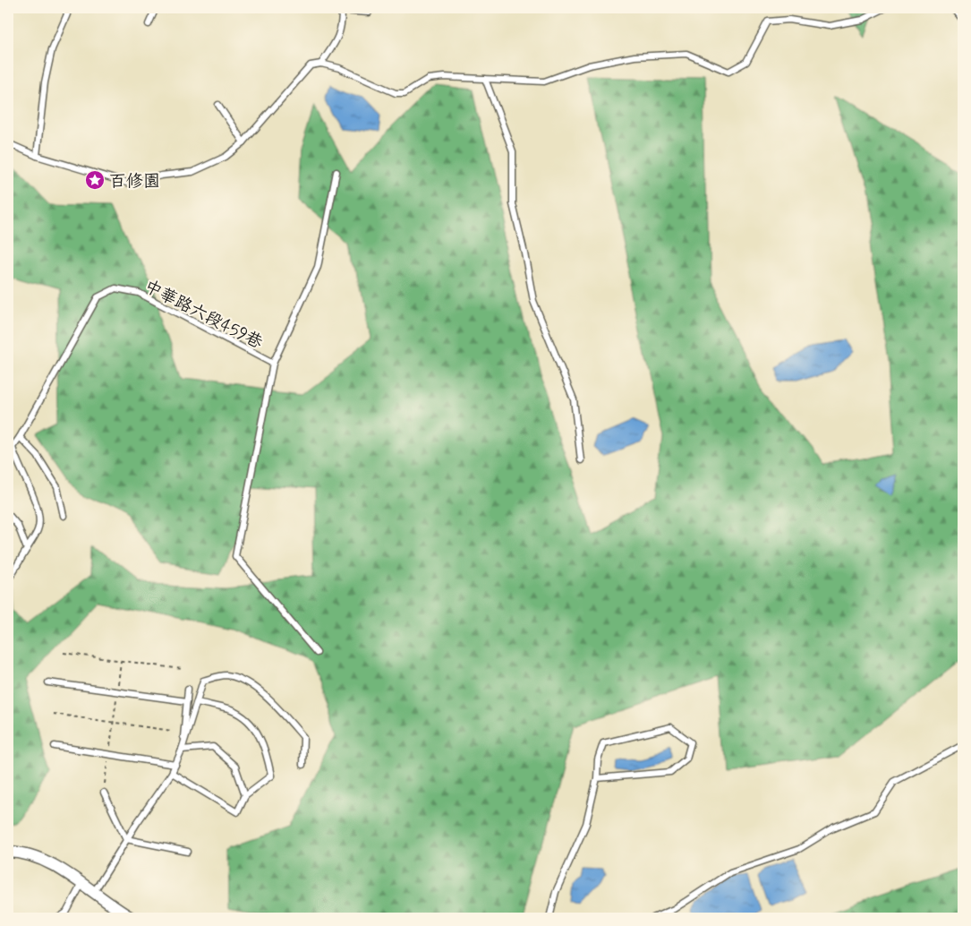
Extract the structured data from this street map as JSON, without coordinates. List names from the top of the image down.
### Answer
{
  "streets": {
    "lane": ["中華路六段459巷"]
  },
  "places": {
    "place": ["百修園"]
  }
}
